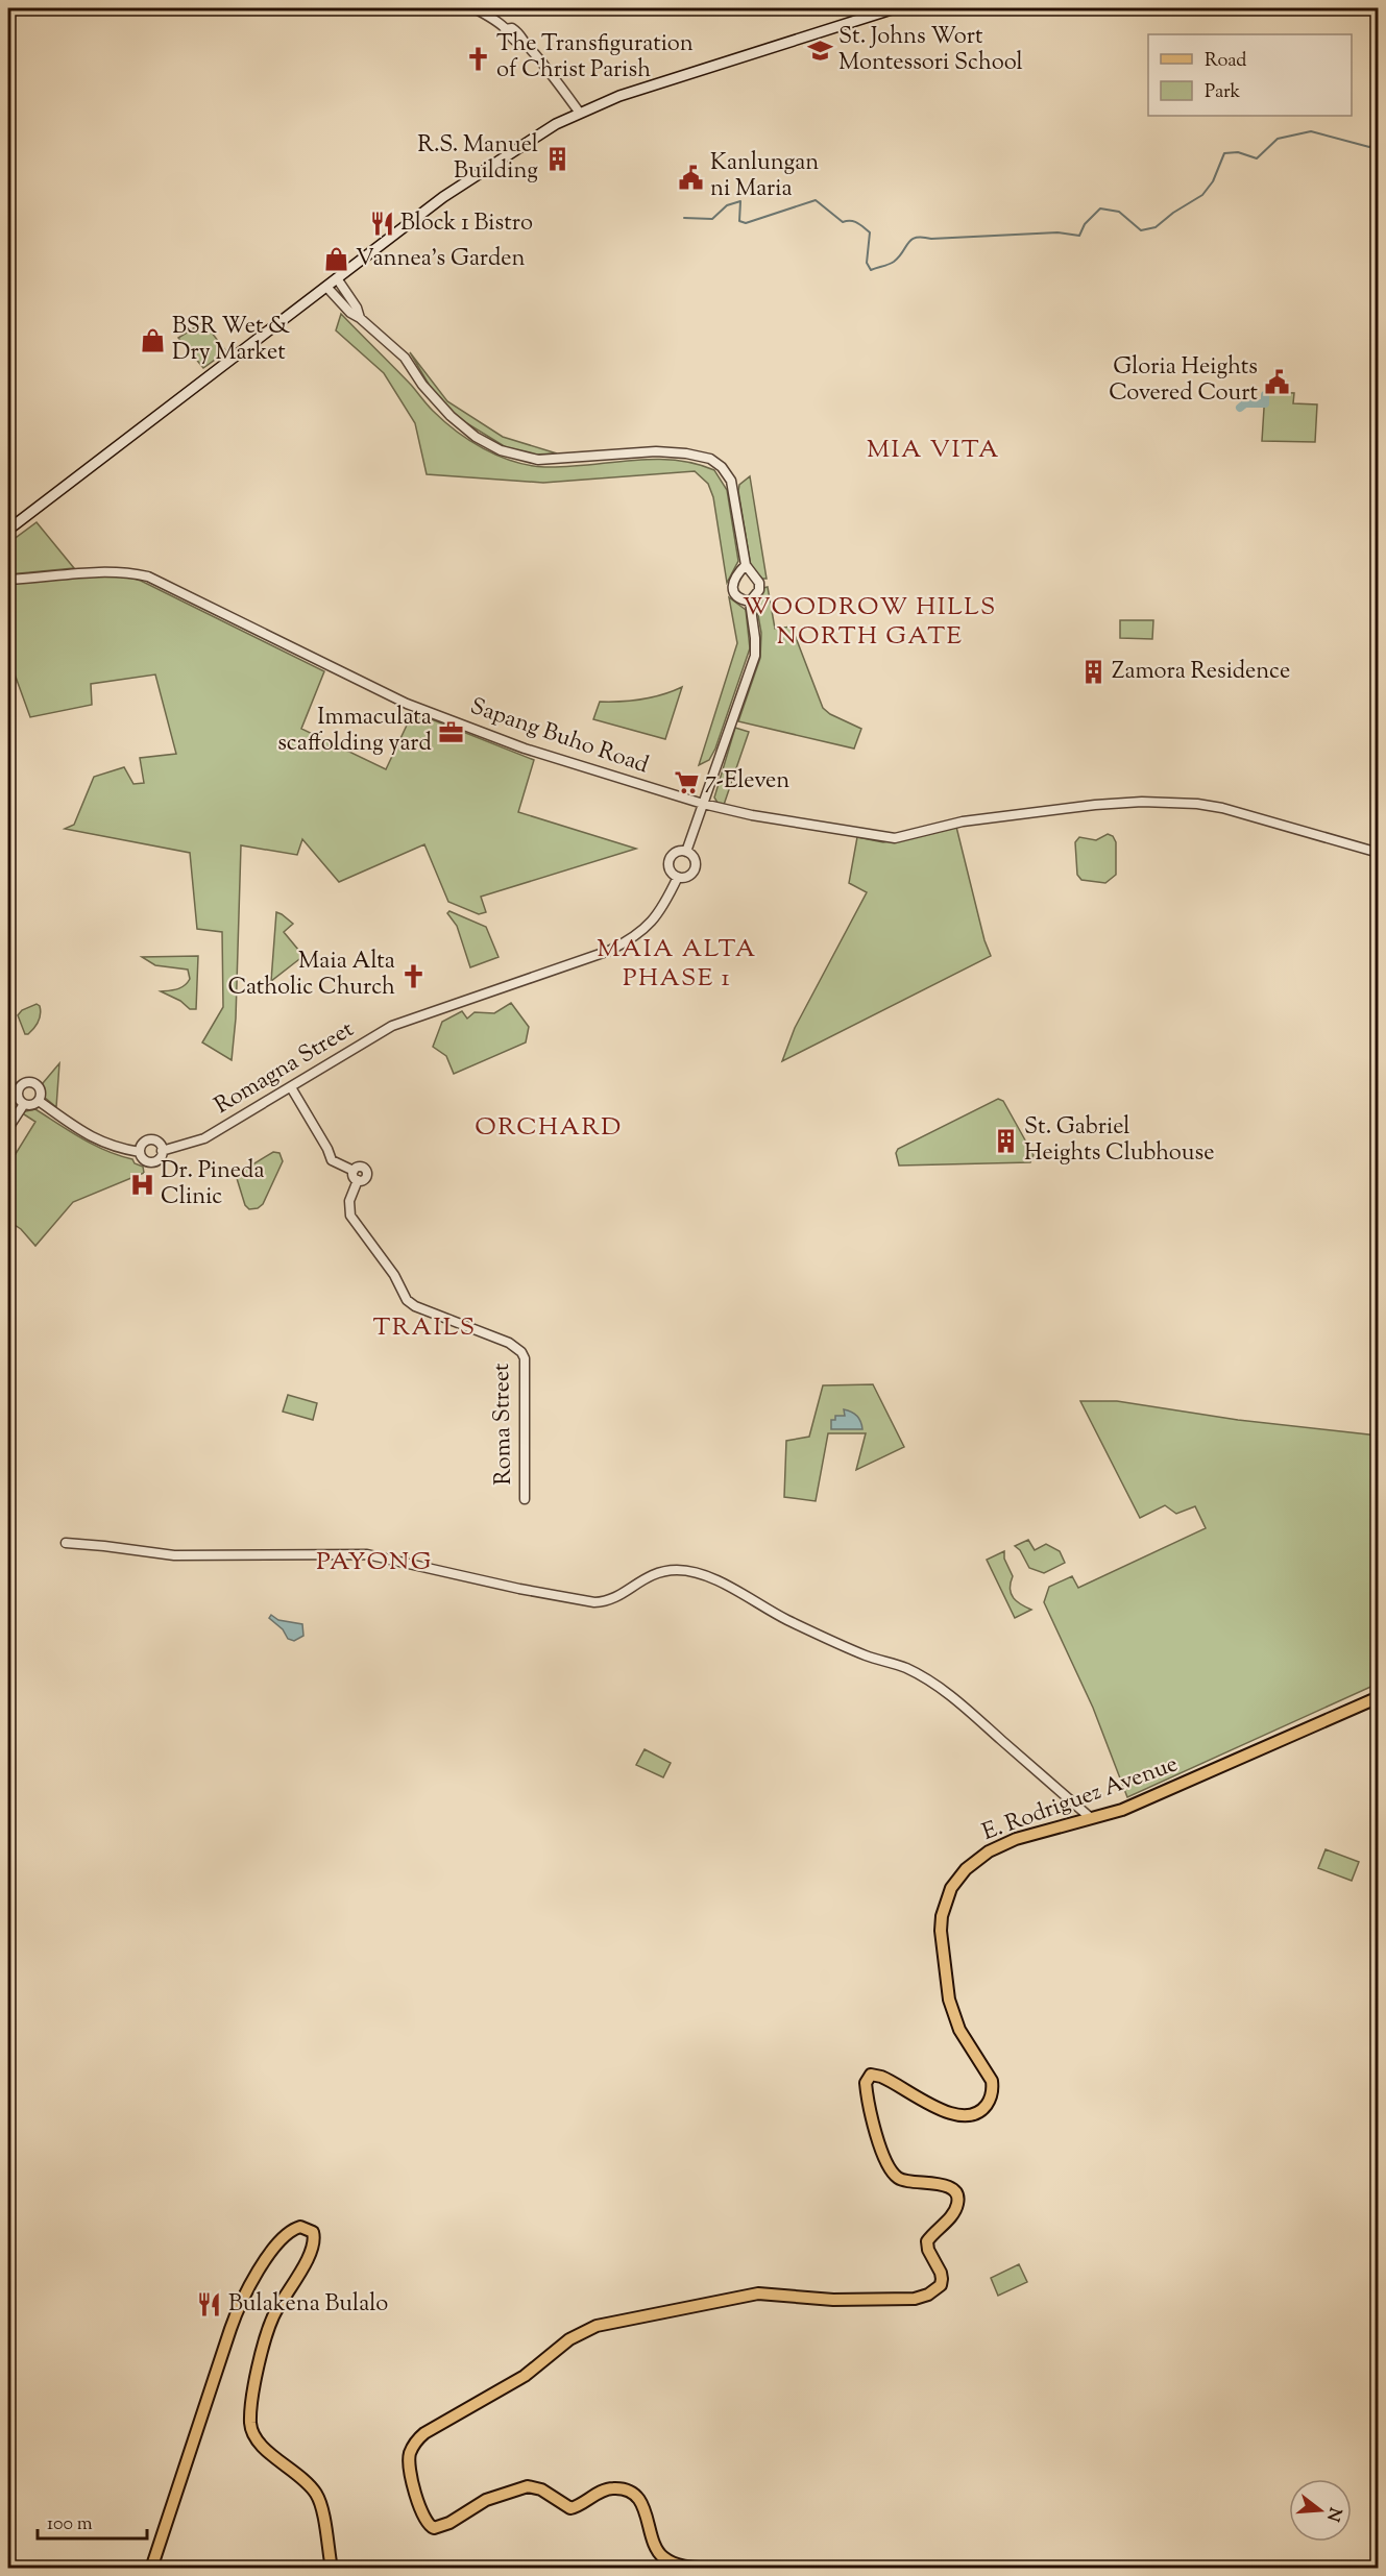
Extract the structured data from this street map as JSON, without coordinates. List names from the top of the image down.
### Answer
{
  "streets": {
    "main road": ["E. Rodriguez Avenue"],
    "street": ["Sapang Buho Road", "Romagna Street", "Roma Street"]
  },
  "crossings": [
    ["Romagna Street", "Roma Street"]
  ],
  "districts": [
    "MIA VITA",
    "WOODROW HILLS NORTH GATE",
    "MAIA ALTA PHASE 1",
    "ORCHARD",
    "TRAILS",
    "PAYONG"
  ],
  "places": {
    "school or university": ["St. Johns Wort Montessori School"],
    "church": ["The Transfiguration of Christ Parish", "Maia Alta Catholic Church"],
    "building": ["R.S. Manuel Building", "Zamora Residence", "St. Gabriel Heights Clubhouse"],
    "public building": ["Kanlungan ni Maria", "Gloria Heights Covered Court"],
    "restaurant": ["Block 1 Bistro", "Bulakena Bulalo"],
    "shop": ["Vannea's Garden", "BSR Wet & Dry Market"],
    "office": ["Immaculata scaffolding yard"],
    "supermarket": ["7-Eleven"],
    "hospital": ["Dr. Pineda Clinic"]
  },
  "legend": ["Road", "Park"],
  "scale_bar": "100 m",
  "north": "right"
}
